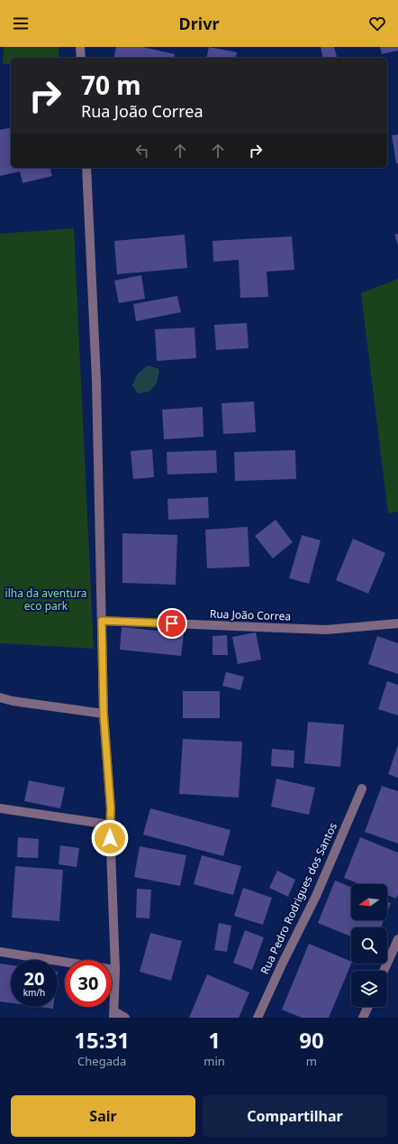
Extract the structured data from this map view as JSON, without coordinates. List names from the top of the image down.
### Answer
{
  "streets": {
    "street": ["Rua João Correa", "Rua Pedro Rodrigues dos Santos"]
  },
  "parks": ["ilha da aventura eco park"],
  "north": "left",
  "page": {
    "header": "Drivr",
    "turn": ["70 m", "Rua João Correa"],
    "speed": "20 km/h",
    "limit": "30",
    "eta": [
      "15:31",
      "Chegada",
      "1",
      "min",
      "90",
      "m"
    ],
    "buttons": ["Sair", "Compartilhar"]
  }
}
